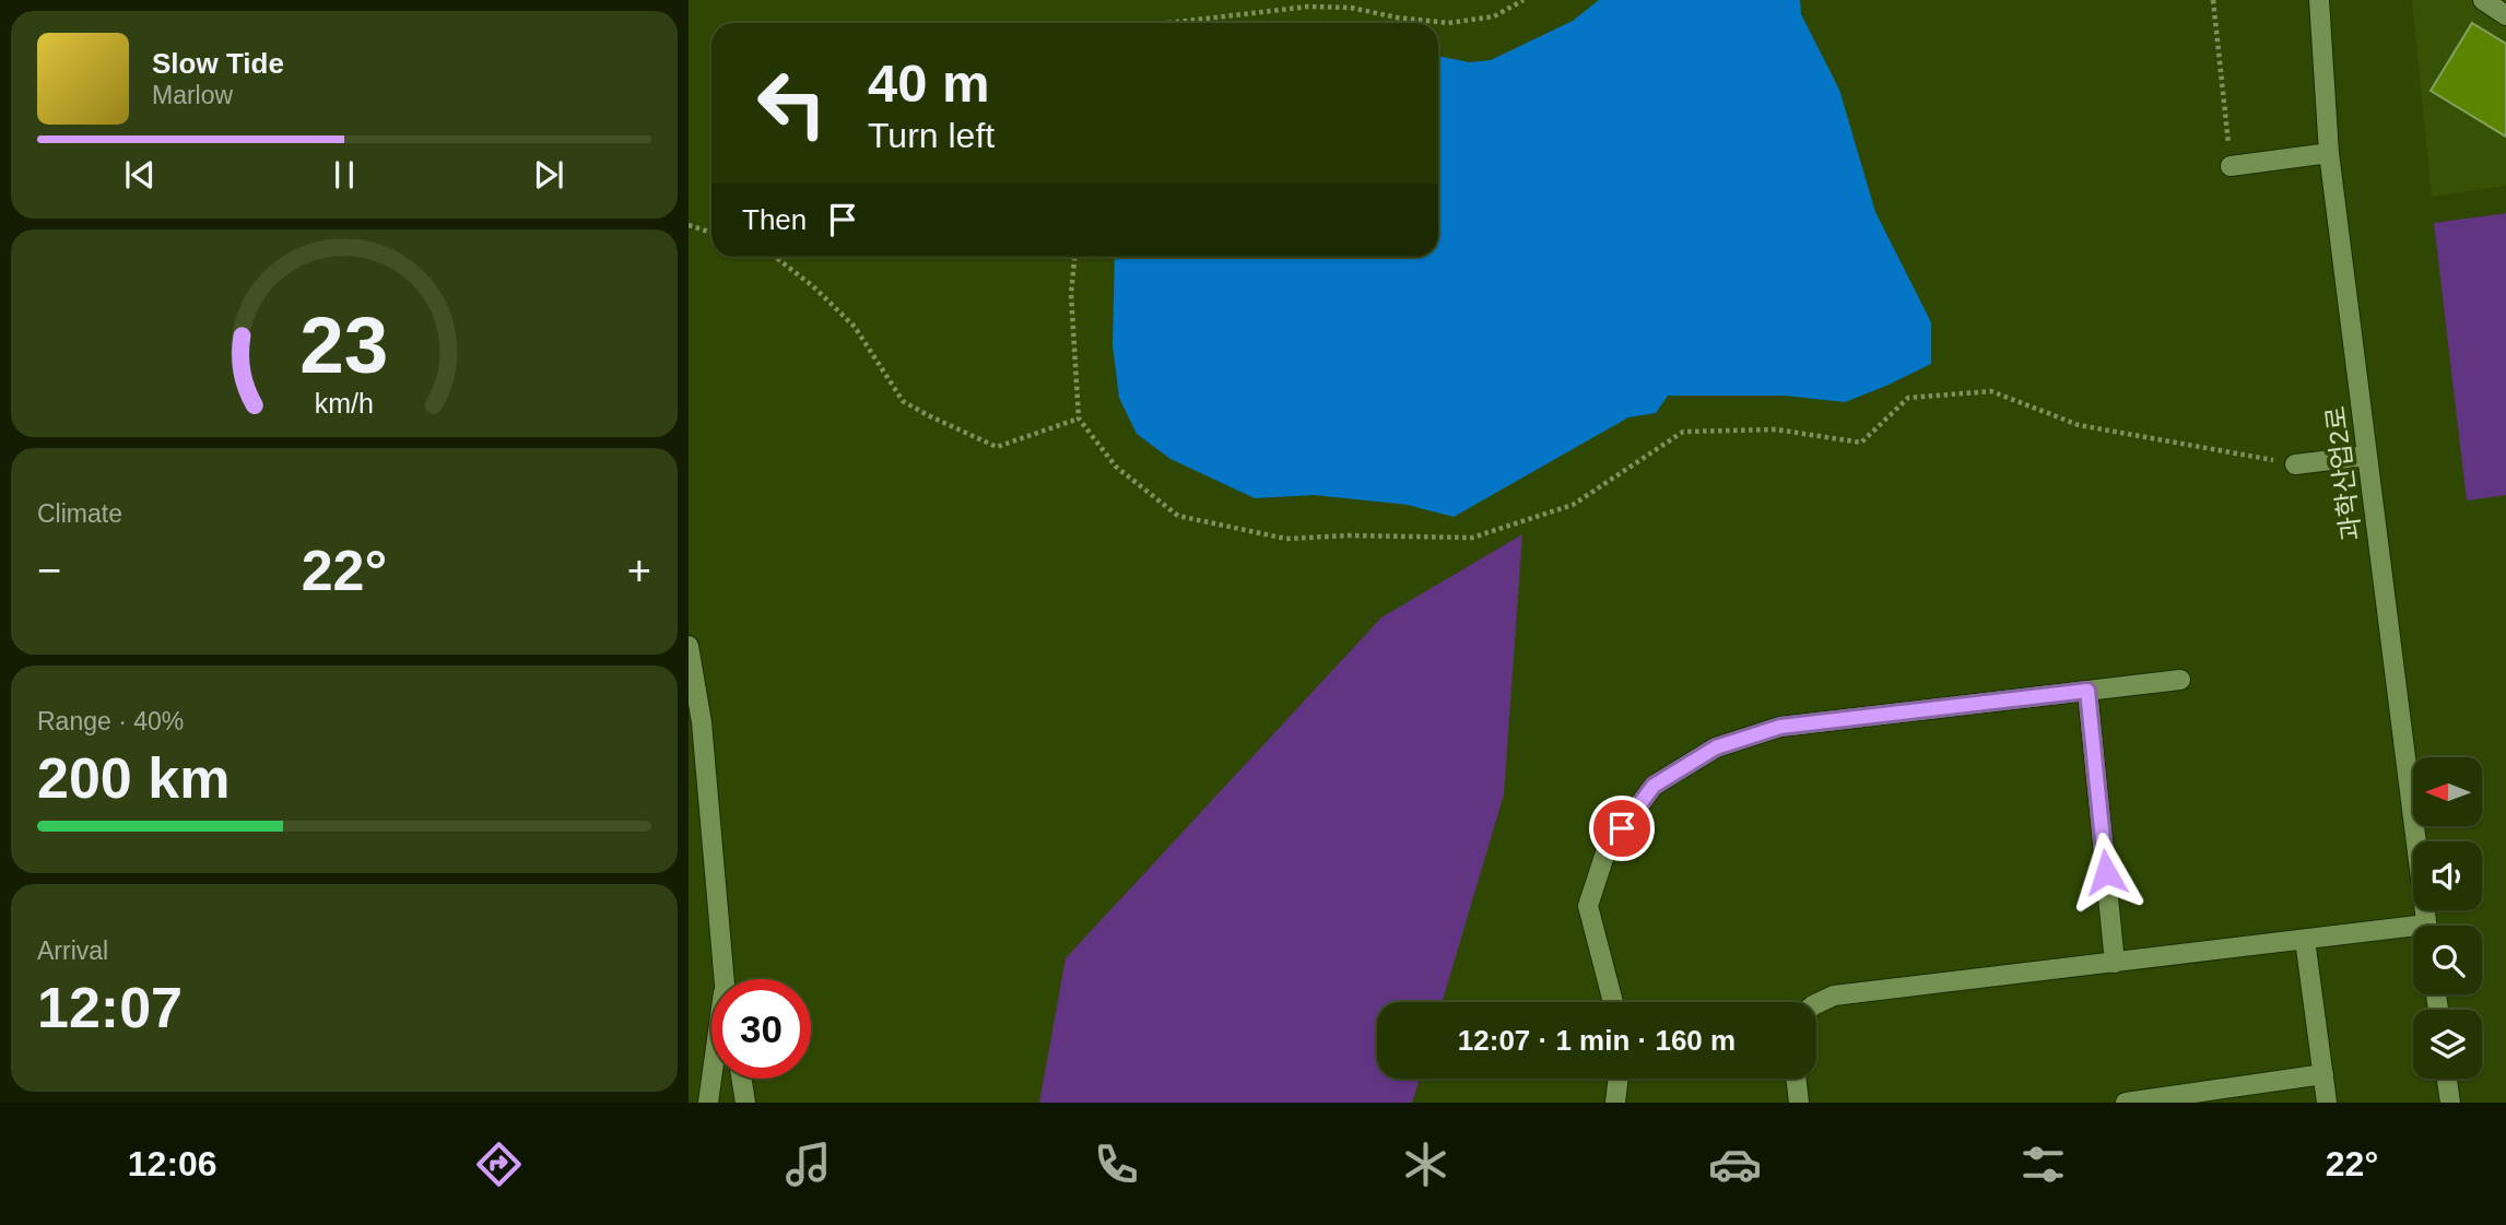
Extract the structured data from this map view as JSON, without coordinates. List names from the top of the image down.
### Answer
{
  "streets": {
    "street": ["과학산업2로"]
  },
  "north": "left",
  "page": {
    "turn": ["40 m", "Turn left"],
    "song": ["Slow Tide", "Marlow"],
    "then": "Then",
    "tile": [
      "Climate",
      ["Range · 40%", "200 km"],
      ["Arrival", "12:07"]
    ],
    "heat": ["−", "22°", "+"],
    "limit": "30",
    "trip": "12:07 · 1 min · 160 m",
    "tabs": ["12:06", "22°"],
    "gauge": ["23", "km/h"]
  }
}
